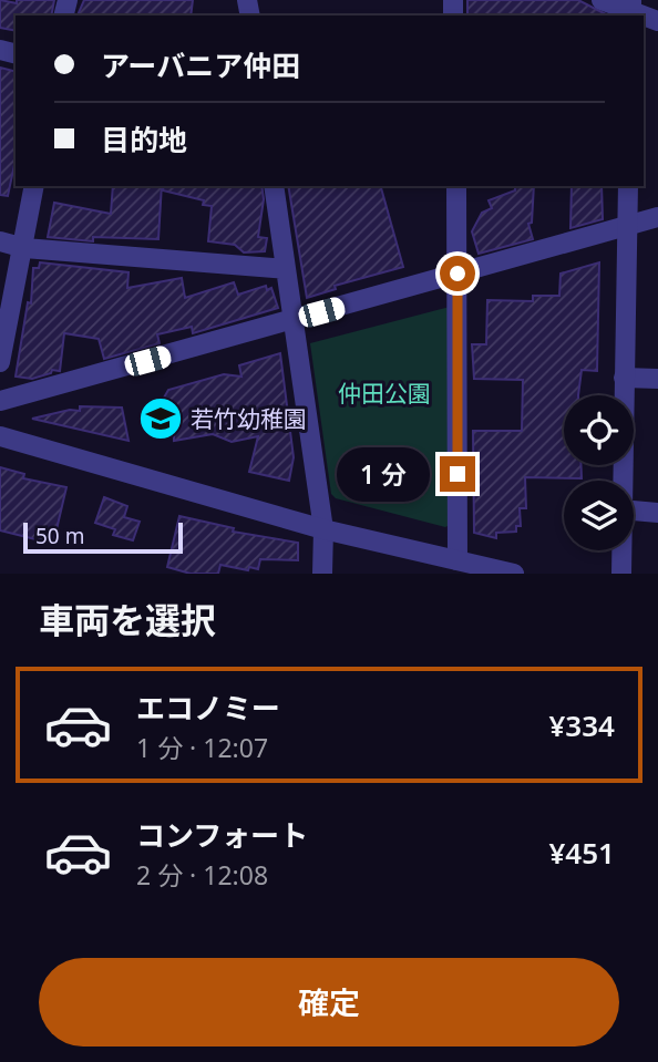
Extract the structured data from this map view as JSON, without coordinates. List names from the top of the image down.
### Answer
{
  "parks": ["仲田公園"],
  "places": {
    "school or university": ["若竹幼稚園"]
  },
  "scale_bar": "50 m",
  "page": {
    "banner": ["アーバニア仲田", "目的地"],
    "bubble": "1 分",
    "scale": "50 m",
    "heading": "車両を選択",
    "list": [
      {
        "name": "エコノミー",
        "note": "1 分 · 12:07",
        "value": "¥334"
      },
      {
        "name": "コンフォート",
        "note": "2 分 · 12:08",
        "value": "¥451"
      }
    ],
    "buttons": "確定"
  }
}
